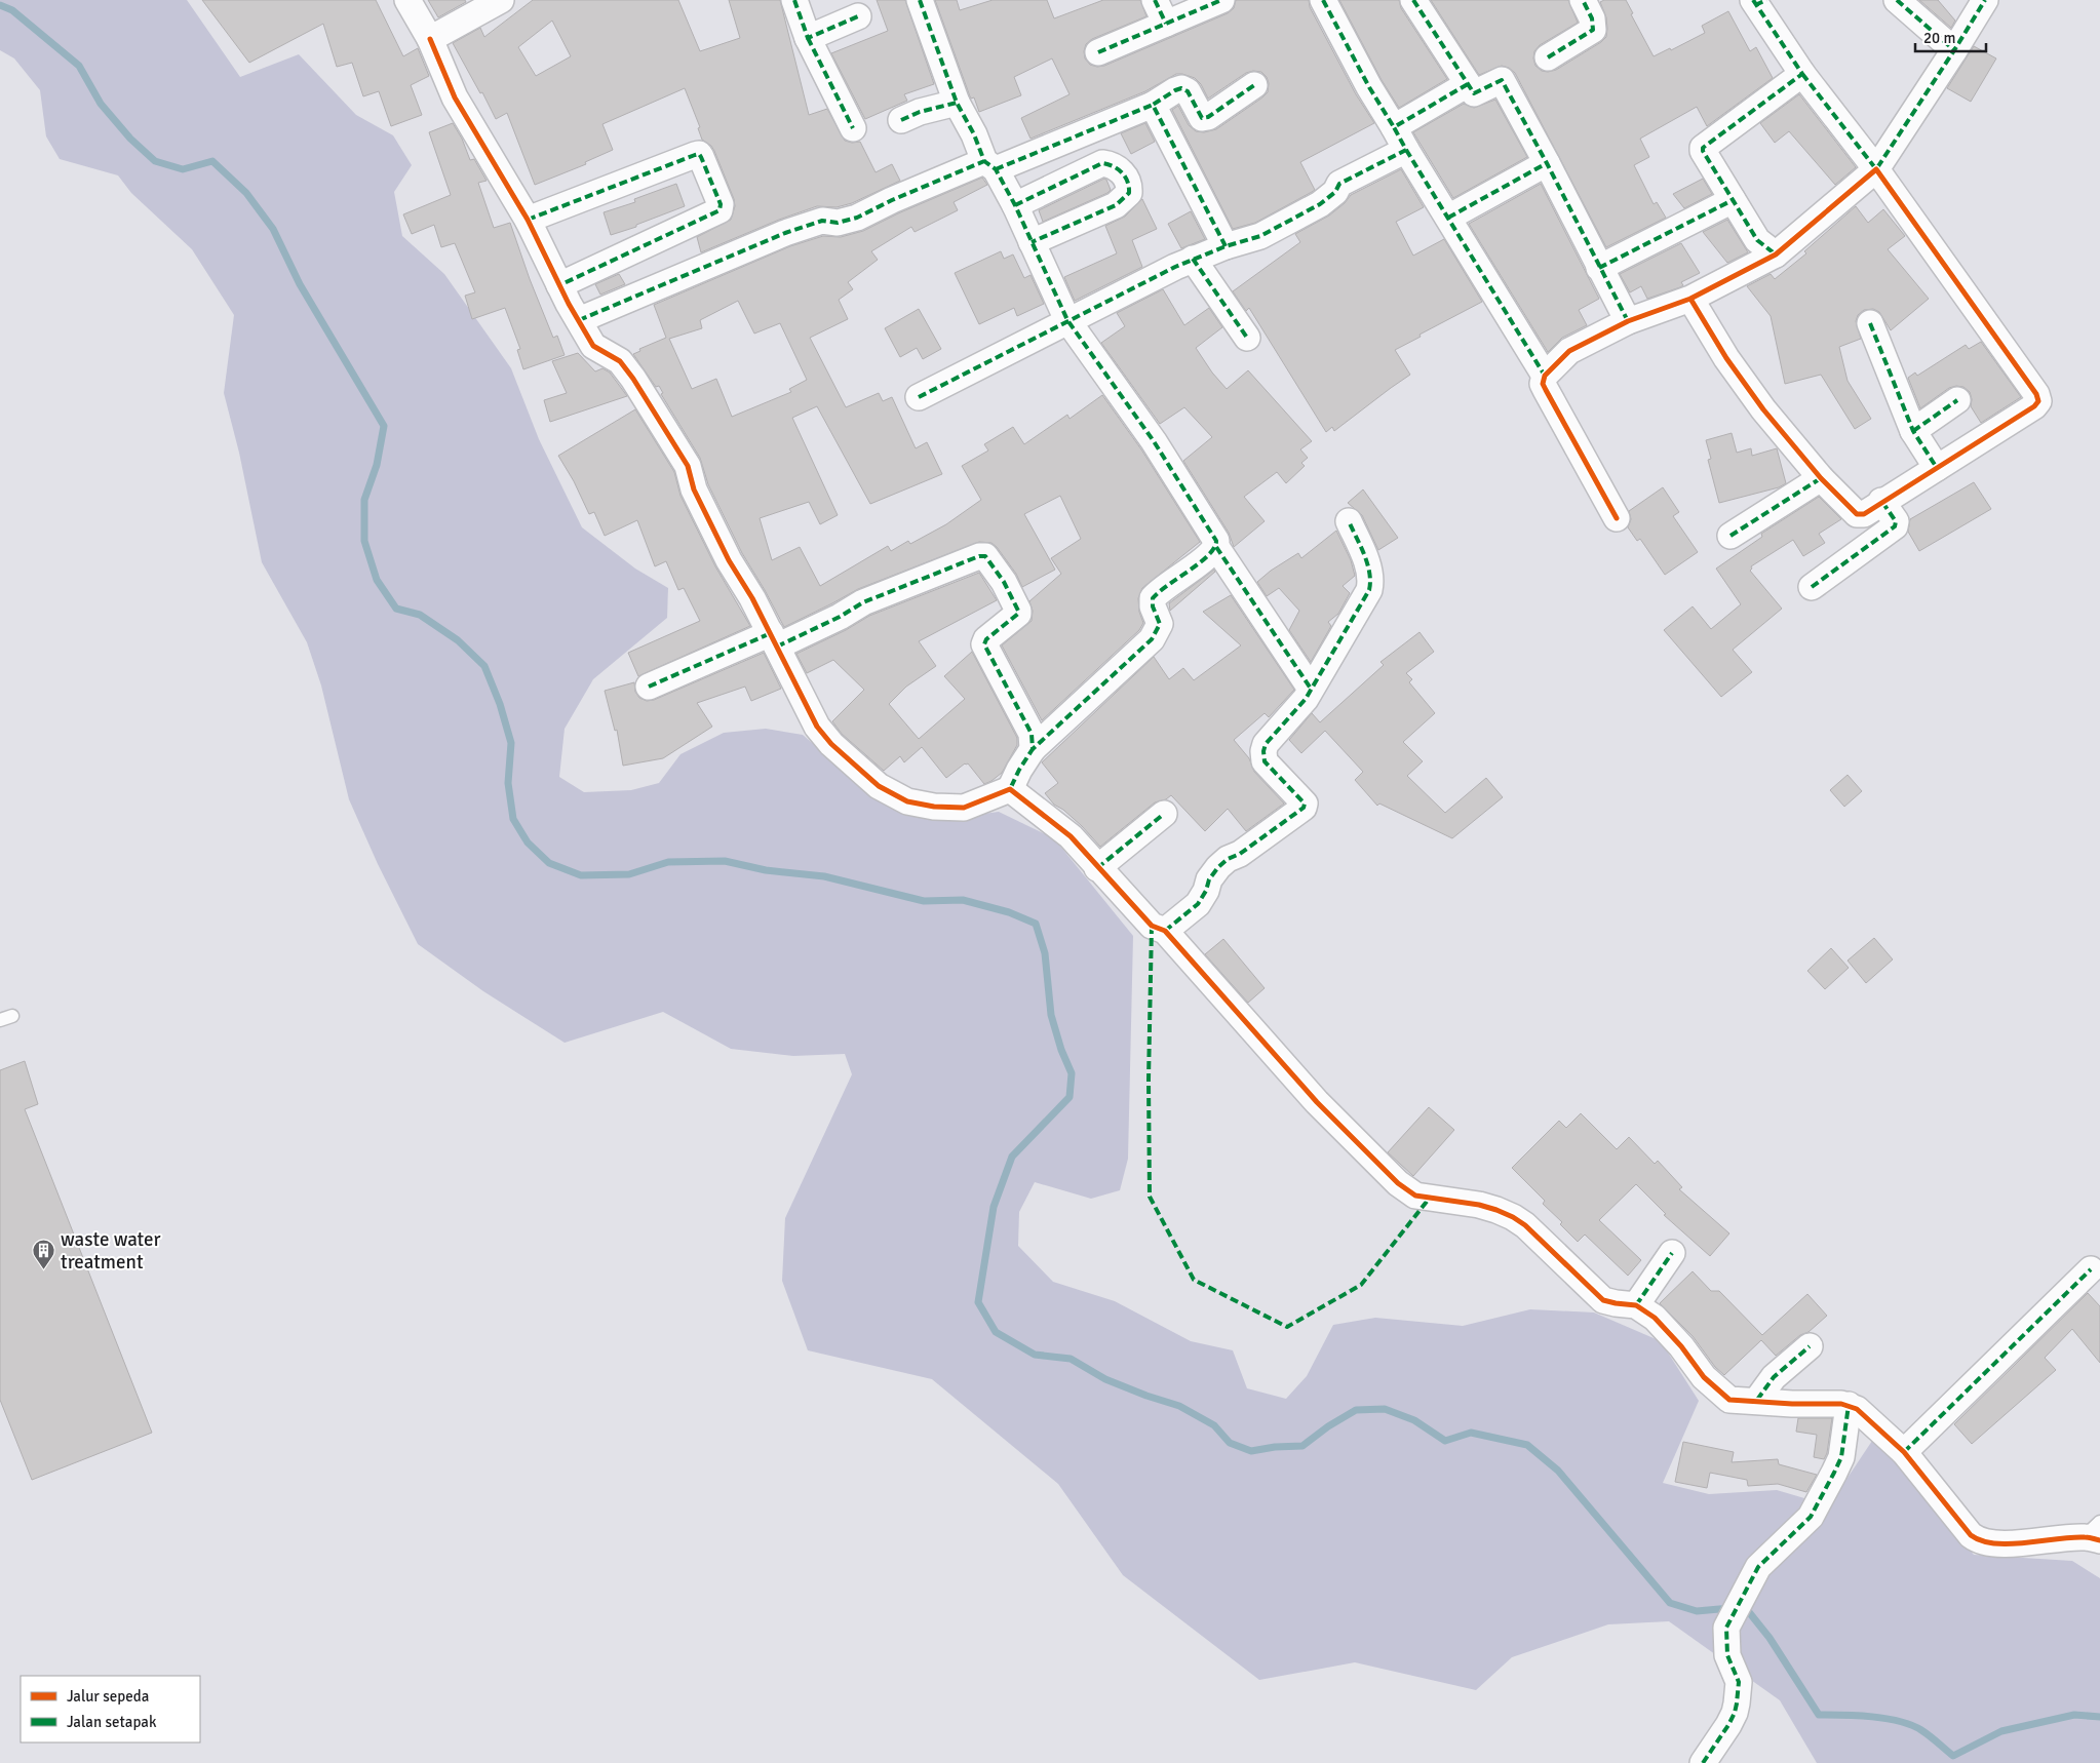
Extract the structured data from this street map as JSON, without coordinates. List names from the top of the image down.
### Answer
{
  "places": {
    "building": ["waste water treatment"]
  },
  "legend": ["Jalur sepeda", "Jalan setapak"],
  "scale_bar": "20 m"
}
